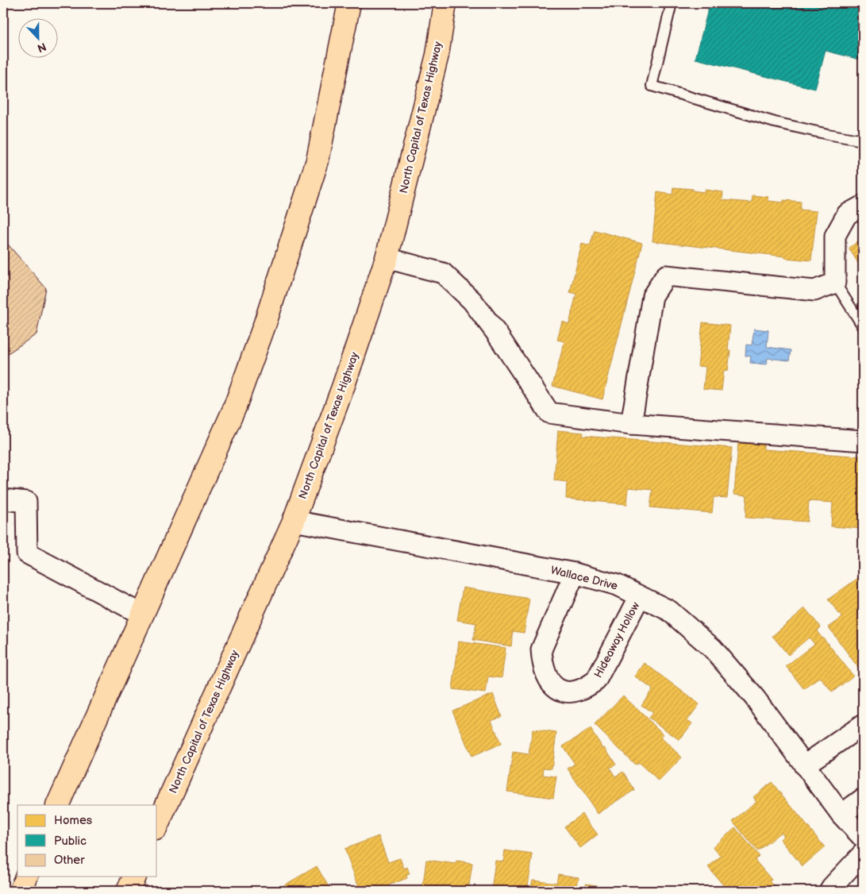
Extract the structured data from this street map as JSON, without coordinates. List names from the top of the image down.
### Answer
{
  "streets": {
    "highway": ["North Capital of Texas Highway"],
    "street": ["Wallace Drive", "Hideaway Hollow"]
  },
  "crossings": [
    ["North Capital of Texas Highway", "Wallace Drive"],
    ["Wallace Drive", "Hideaway Hollow"]
  ],
  "legend": ["Homes", "Public", "Other"],
  "north": "bottom"
}
